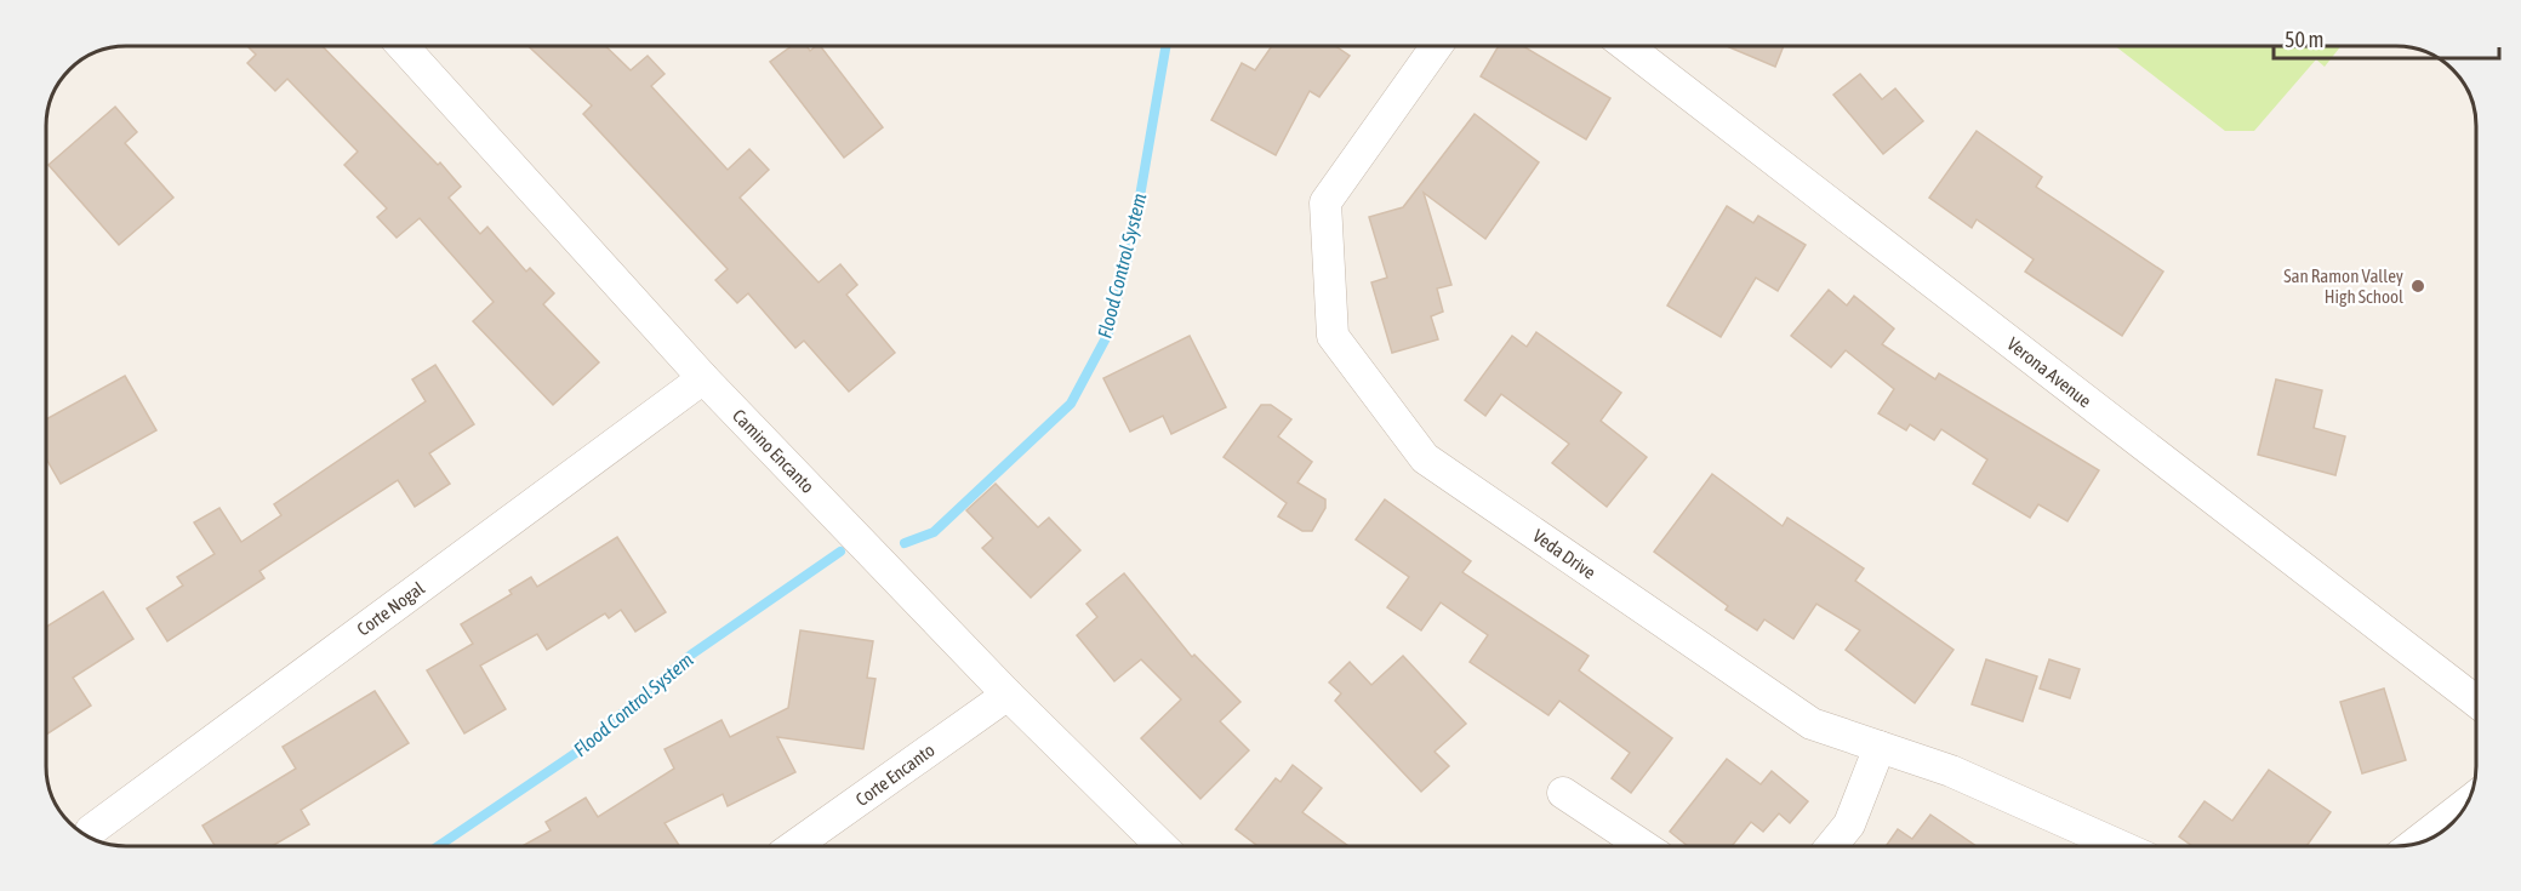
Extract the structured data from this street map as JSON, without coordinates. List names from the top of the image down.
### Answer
{
  "streets": {
    "street": [
      "Verona Avenue",
      "Camino Encanto",
      "Veda Drive",
      "Corte Nogal",
      "Corte Encanto"
    ]
  },
  "crossings": [
    ["Camino Encanto", "Corte Nogal"],
    ["Camino Encanto", "Corte Encanto"]
  ],
  "water": ["Flood Control System"],
  "places": ["San Ramon Valley High School"],
  "scale_bar": "50 m"
}
